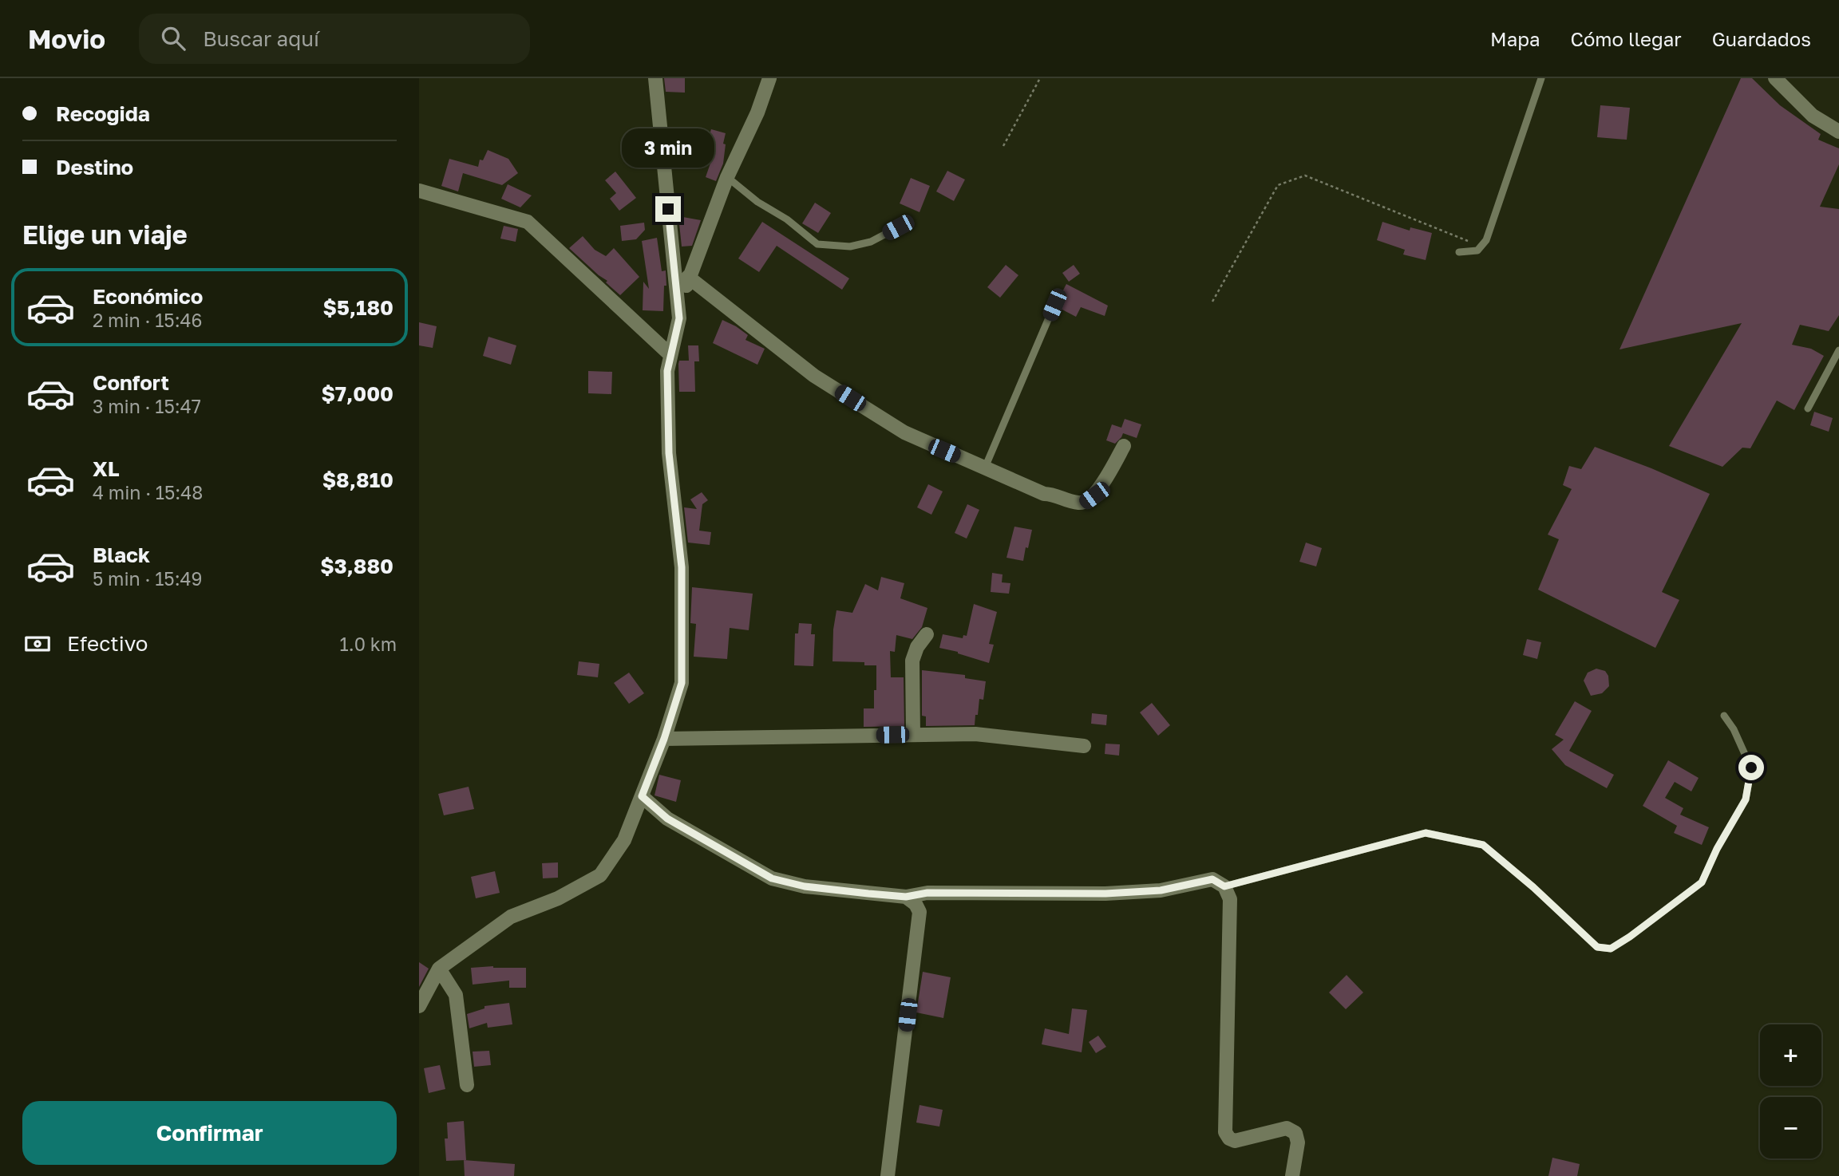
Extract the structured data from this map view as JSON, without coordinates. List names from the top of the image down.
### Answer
{
  "page": {
    "header": "Movio",
    "search": "Buscar aquí",
    "nav": ["Mapa", "Cómo llegar", "Guardados"],
    "banner": ["Recogida", "Destino"],
    "bubble": "3 min",
    "heading": "Elige un viaje",
    "list": [
      {
        "name": "Económico",
        "note": "2 min · 15:46",
        "value": "$5,180"
      },
      {
        "name": "Confort",
        "note": "3 min · 15:47",
        "value": "$7,000"
      },
      {
        "name": "XL",
        "note": "4 min · 15:48",
        "value": "$8,810"
      },
      {
        "name": "Black",
        "note": "5 min · 15:49",
        "value": "$3,880"
      }
    ],
    "pay": ["Efectivo", "1.0 km"],
    "map_buttons": ["+", "−"],
    "buttons": "Confirmar"
  }
}
